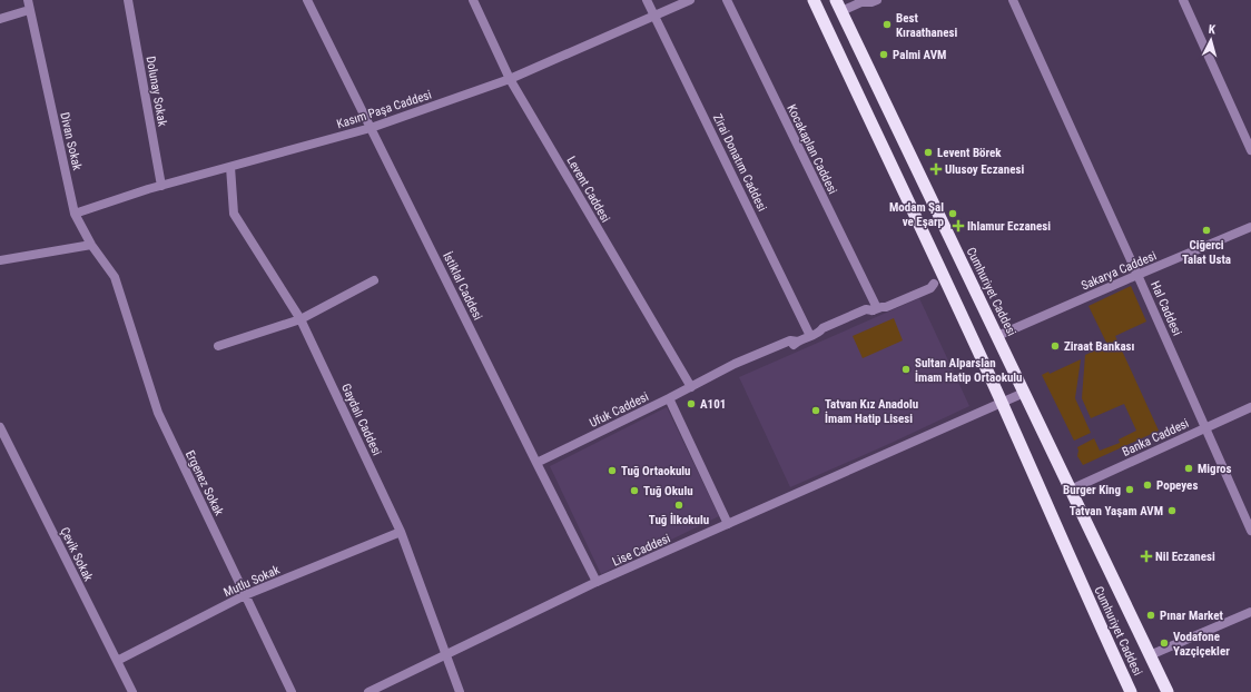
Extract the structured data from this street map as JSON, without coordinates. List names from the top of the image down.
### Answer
{
  "streets": {
    "highway": ["Cumhuriyet Caddesi"],
    "street": [
      "Dolunay Sokak",
      "Kasım Paşa Caddesi",
      "Divan Sokak",
      "Kocakaplan Caddesi",
      "Zirai Donatım Caddesi",
      "Levent Caddesi",
      "Sakarya Caddesi",
      "İstiklal Caddesi",
      "Hal Caddesi",
      "Ufuk Caddesi",
      "Gaydalı Caddesi",
      "Banka Caddesi",
      "Ergenez Sokak",
      "Lise Caddesi",
      "Çevik Sokak",
      "Mutlu Sokak"
    ]
  },
  "crossings": [
    ["Dolunay Sokak", "Kasım Paşa Caddesi"],
    ["Kasım Paşa Caddesi", "Divan Sokak"],
    ["Kasım Paşa Caddesi", "Zirai Donatım Caddesi"],
    ["Kasım Paşa Caddesi", "Levent Caddesi"],
    ["Kasım Paşa Caddesi", "İstiklal Caddesi"],
    ["Kasım Paşa Caddesi", "Gaydalı Caddesi"],
    ["Divan Sokak", "Ergenez Sokak"],
    ["Kocakaplan Caddesi", "Ufuk Caddesi"],
    ["Zirai Donatım Caddesi", "Ufuk Caddesi"],
    ["Levent Caddesi", "Ufuk Caddesi"],
    ["Sakarya Caddesi", "Cumhuriyet Caddesi"],
    ["Sakarya Caddesi", "Hal Caddesi"],
    ["İstiklal Caddesi", "Ufuk Caddesi"],
    ["İstiklal Caddesi", "Lise Caddesi"],
    ["Cumhuriyet Caddesi", "Ufuk Caddesi"],
    ["Cumhuriyet Caddesi", "Banka Caddesi"],
    ["Cumhuriyet Caddesi", "Lise Caddesi"],
    ["Hal Caddesi", "Banka Caddesi"],
    ["Gaydalı Caddesi", "Lise Caddesi"],
    ["Gaydalı Caddesi", "Mutlu Sokak"],
    ["Ergenez Sokak", "Mutlu Sokak"],
    ["Çevik Sokak", "Mutlu Sokak"]
  ],
  "places": {
    "other": [
      "Best Kıraathanesi",
      "Palmi AVM",
      "Levent Börek",
      "Modam Şal ve Eşarp",
      "Ciğerci Talat Usta",
      "Ziraat Bankası",
      "Sultan Alparslan İmam Hatip Ortaokulu",
      "A101",
      "Tatvan Kız Anadolu İmam Hatip Lisesi",
      "Migros",
      "Tuğ Ortaokulu",
      "Popeyes",
      "Burger King",
      "Tuğ Okulu",
      "Tuğ İlkokulu",
      "Tatvan Yaşam AVM",
      "Pınar Market",
      "Vodafone Yazçiçekler"
    ],
    "health": ["Ulusoy Eczanesi", "Ihlamur Eczanesi", "Nil Eczanesi"]
  },
  "north": "top"
}
